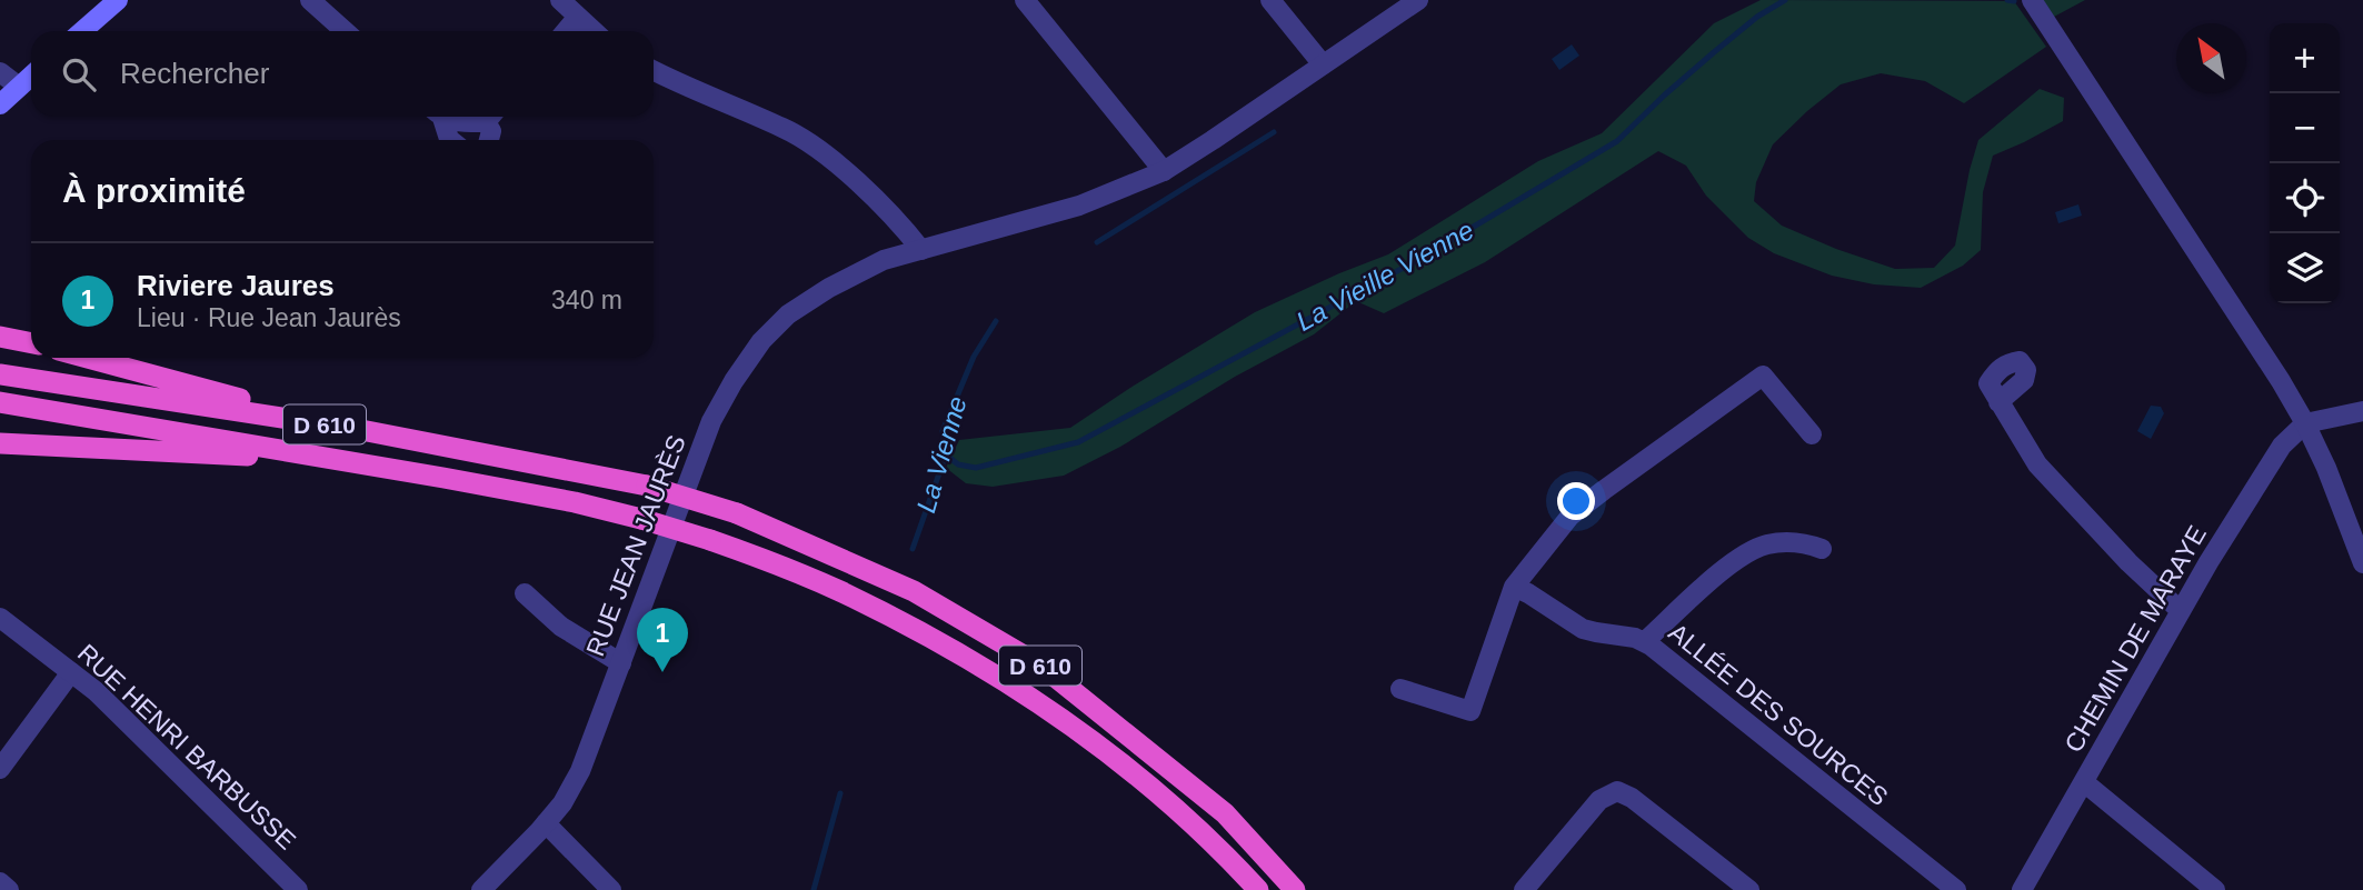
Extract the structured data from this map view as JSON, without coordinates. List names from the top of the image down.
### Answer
{
  "streets": {
    "highway": ["D 610"],
    "street": [
      "RUE JEAN JAURÈS",
      "CHEMIN DE MARAYE",
      "ALLÉE DES SOURCES",
      "RUE HENRI BARBUSSE"
    ]
  },
  "water": ["La Vieille Vienne", "La Vienne"],
  "north": "top left",
  "page": {
    "map_buttons": ["+", "−"],
    "search": "Rechercher",
    "heading": "À proximité",
    "list": [
      {
        "mark": "1",
        "name": "Riviere Jaures",
        "note": "Lieu · Rue Jean Jaurès",
        "value": "340 m"
      }
    ],
    "pins": "1"
  }
}
